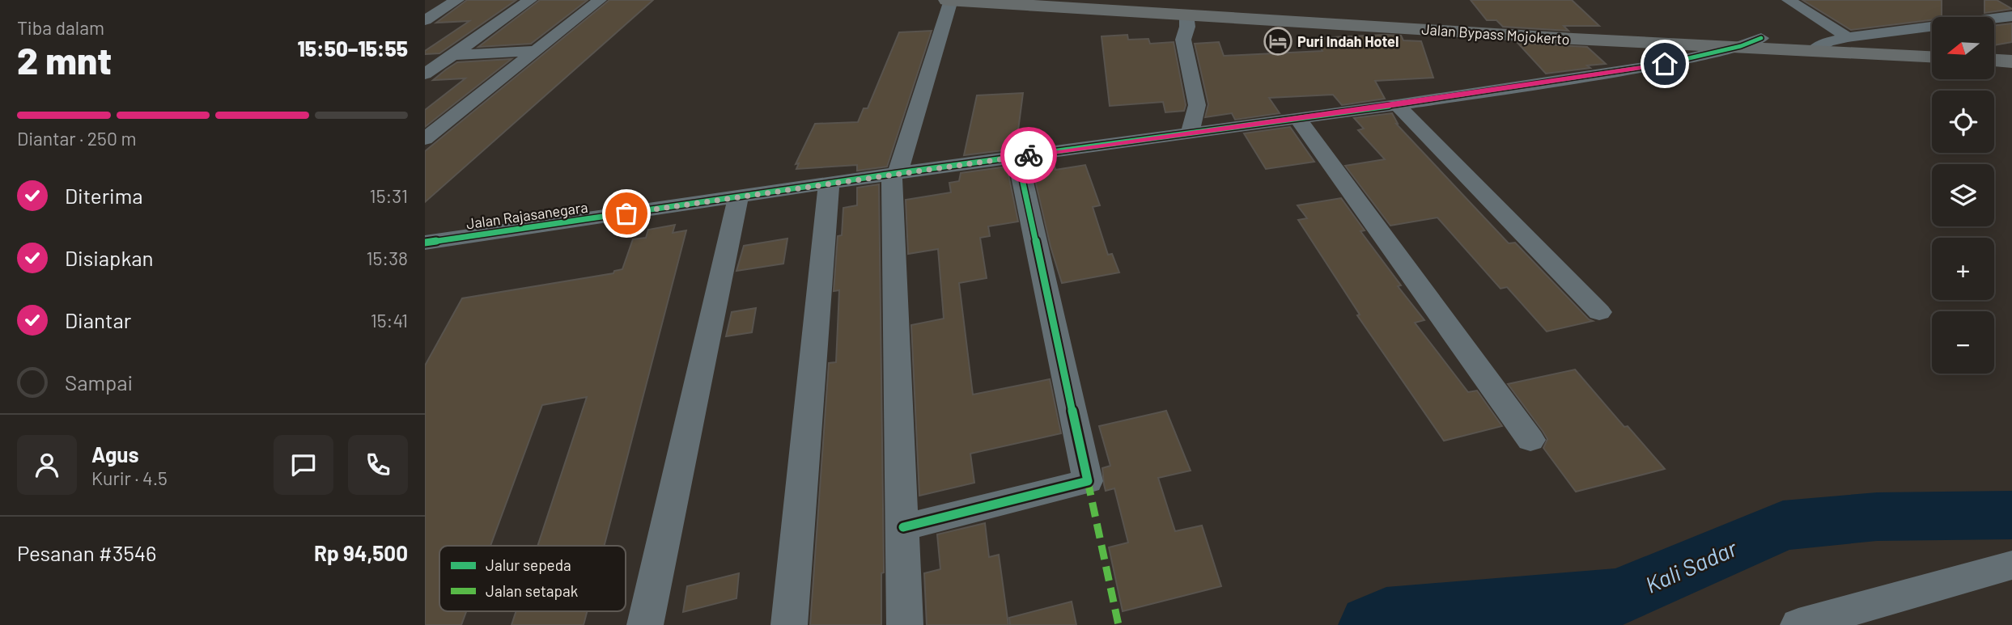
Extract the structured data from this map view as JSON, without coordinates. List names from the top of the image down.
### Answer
{
  "streets": {
    "highway": ["Jalan Bypass Mojokerto"],
    "street": ["Jalan Rajasanegara"]
  },
  "crossings": [
    ["Jalan Bypass Mojokerto", "Jalan Rajasanegara"]
  ],
  "water": ["Kali Sadar"],
  "places": {
    "hotel": ["Puri Indah Hotel"]
  },
  "legend": ["Jalur sepeda", "Jalan setapak"],
  "north": "left",
  "page": {
    "heading": ["2 mnt", "Tiba dalam", "15:50–15:55"],
    "panel": [
      "Agus",
      "Kurir · 4.5",
      "Pesanan #3546",
      "Rp 94,500"
    ],
    "map_buttons": ["+", "−"],
    "bar": "Diantar · 250 m",
    "list": [
      ["Diterima", "15:31"],
      ["Disiapkan", "15:38"],
      ["Diantar", "15:41"],
      "Sampai"
    ]
  }
}
